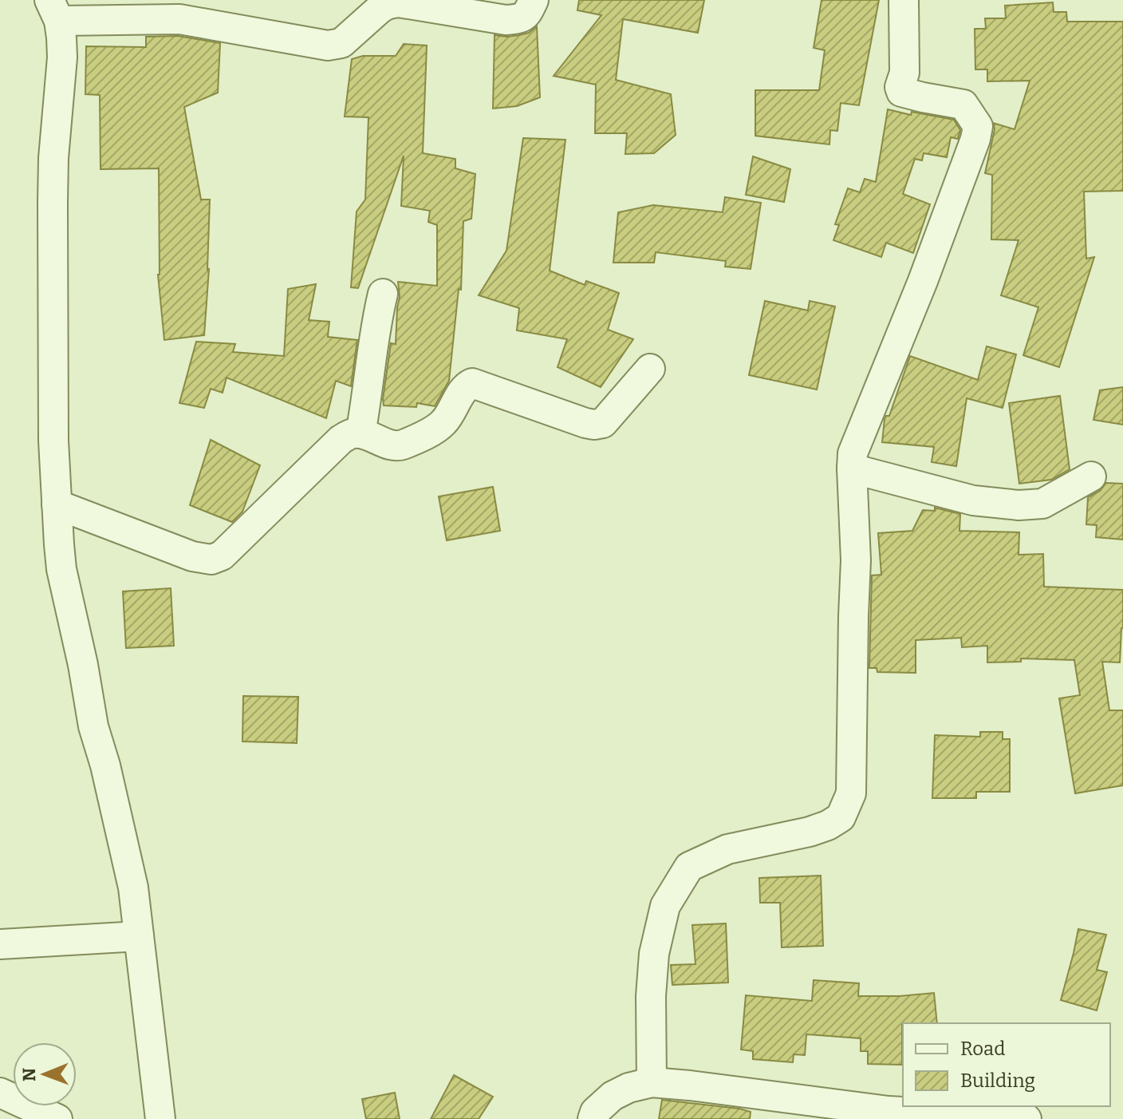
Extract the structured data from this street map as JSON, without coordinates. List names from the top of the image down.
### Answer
{
  "legend": ["Road", "Building"],
  "north": "left"
}
